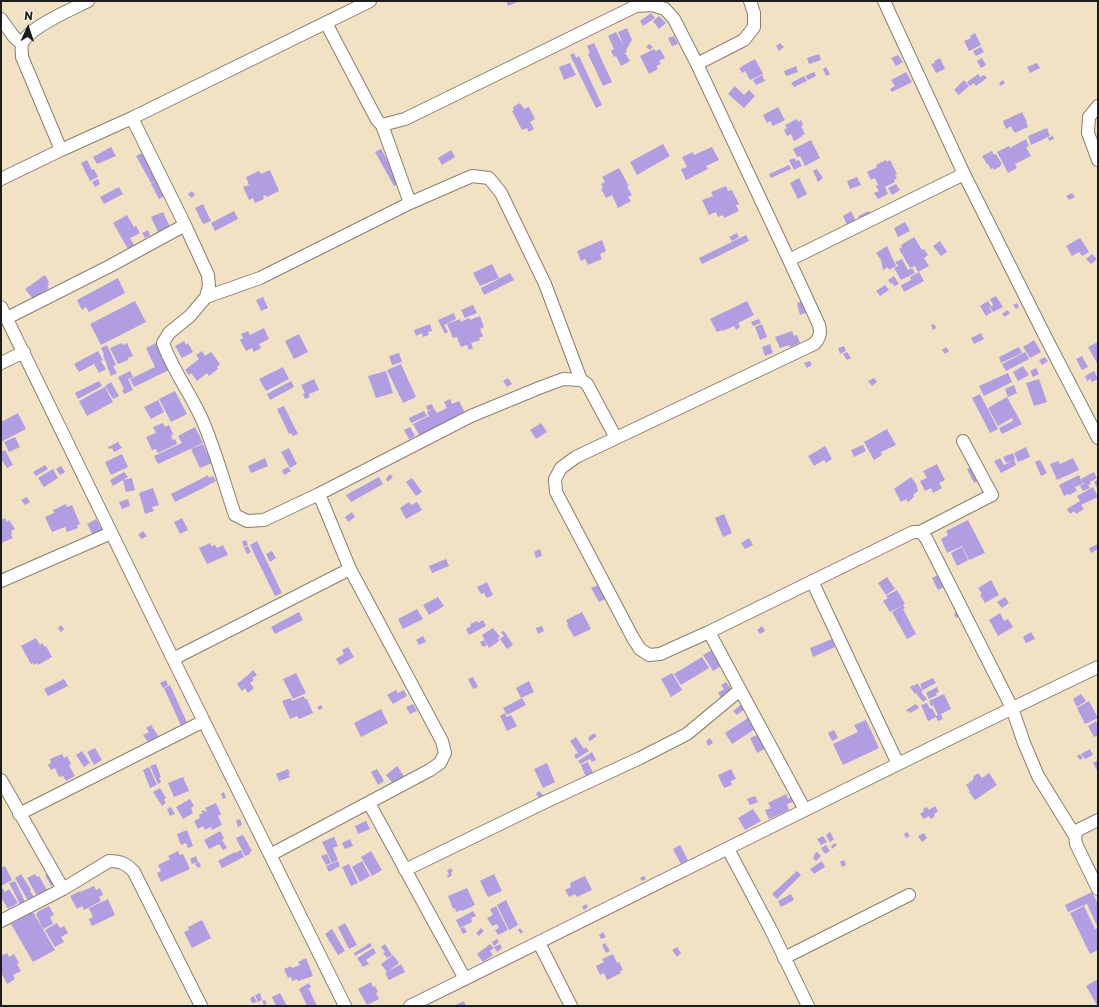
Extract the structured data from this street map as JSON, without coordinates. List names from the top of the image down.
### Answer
{
  "north": "top"
}
